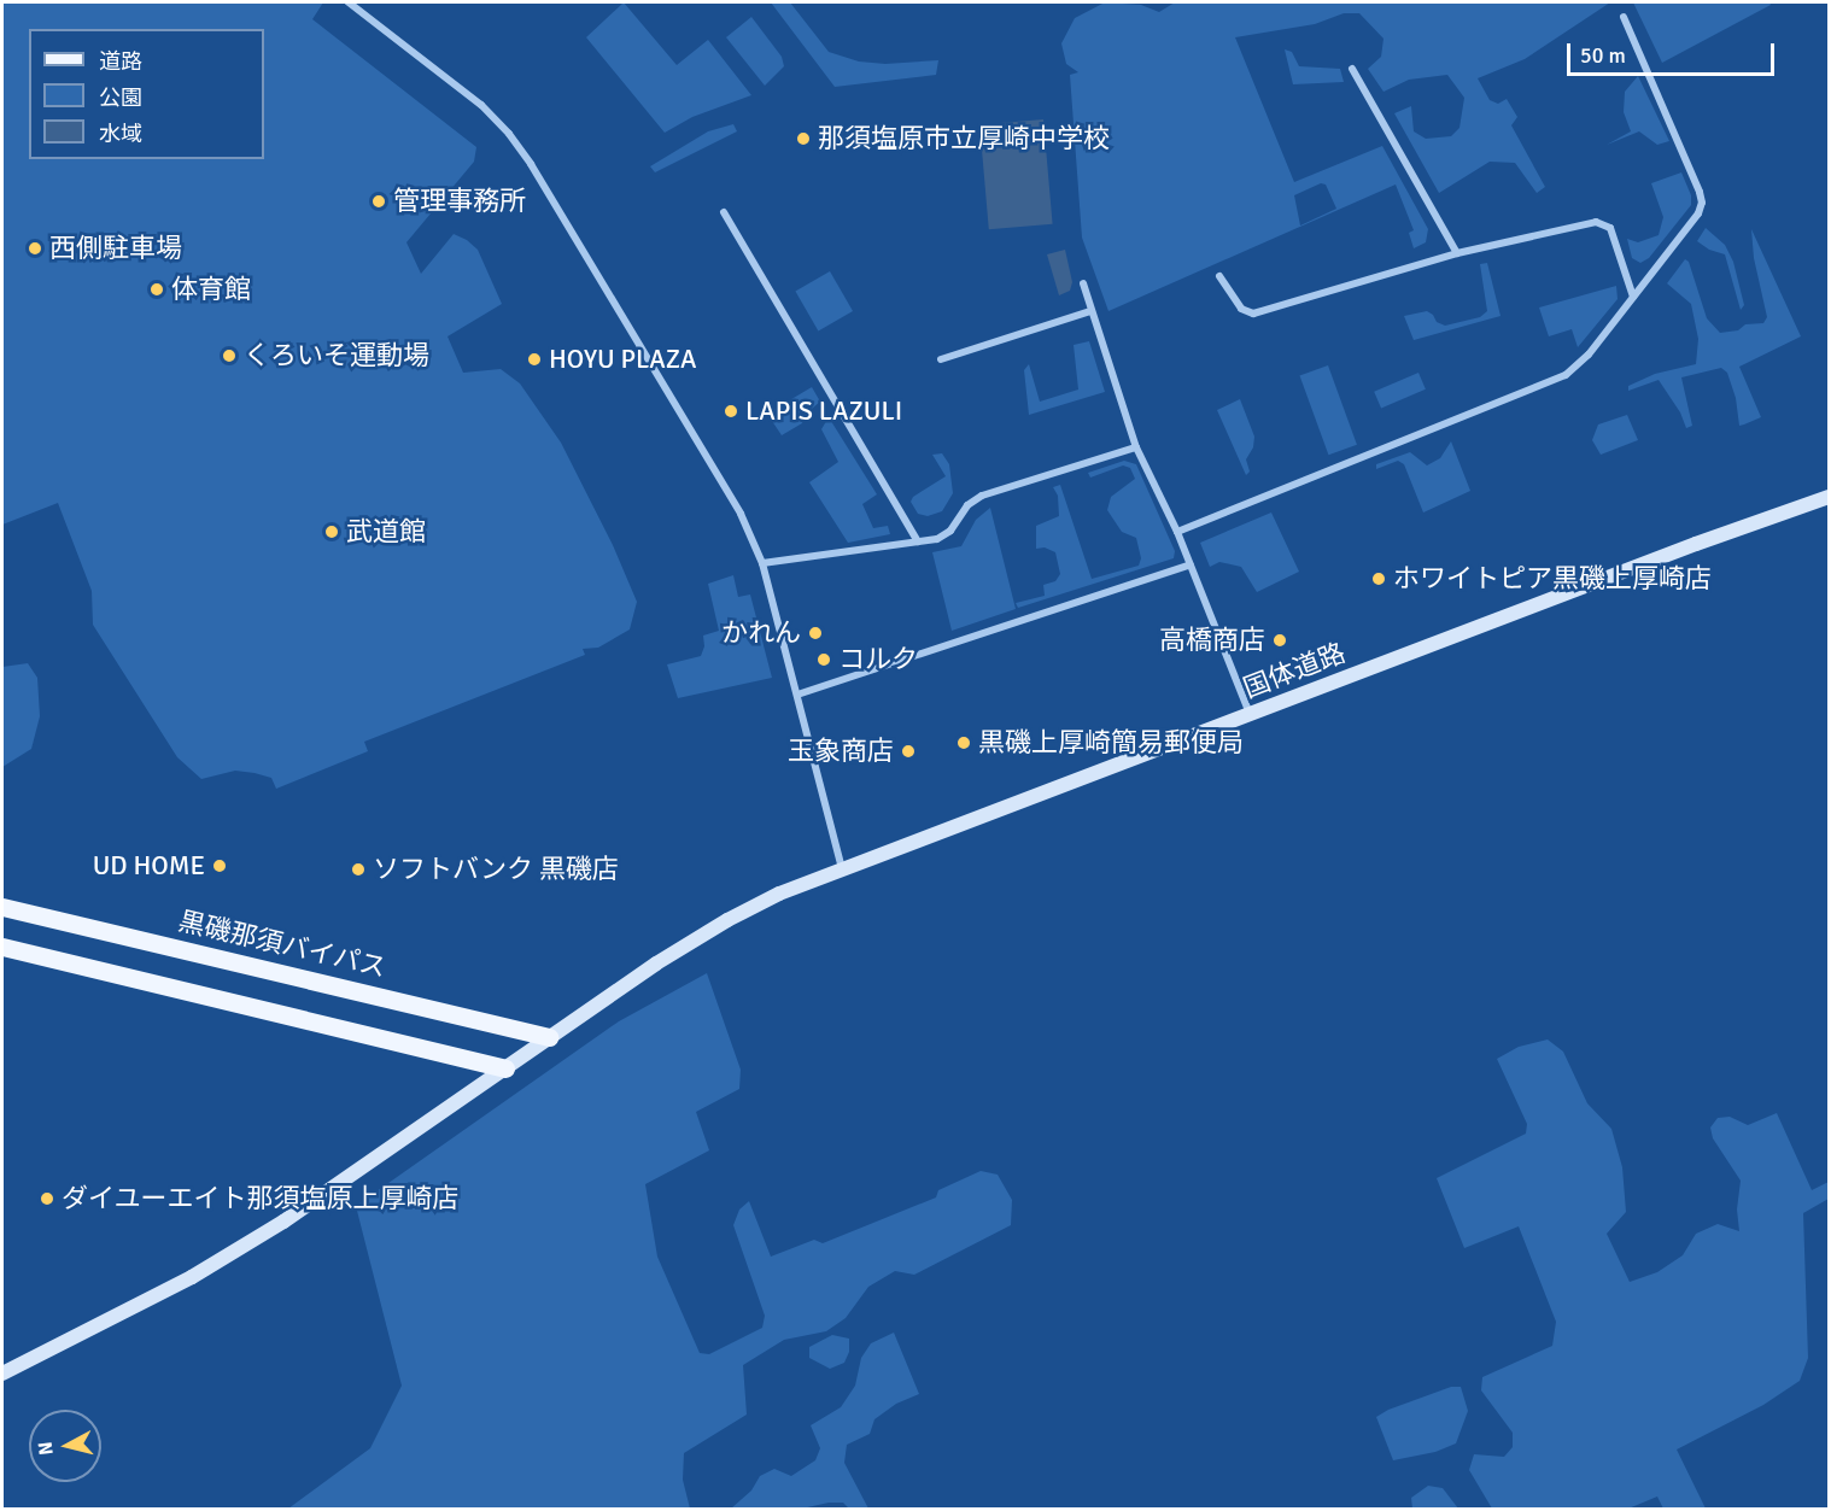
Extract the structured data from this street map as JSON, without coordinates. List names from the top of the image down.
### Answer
{
  "streets": {
    "main road": ["黒磯那須バイパス"],
    "street": ["国体道路"]
  },
  "crossings": [
    ["国体道路", "黒磯那須バイパス"]
  ],
  "places": [
    "那須塩原市立厚崎中学校",
    "管理事務所",
    "西側駐車場",
    "体育館",
    "くろいそ運動場",
    "HOYU PLAZA",
    "LAPIS LAZULI",
    "武道館",
    "ホワイトピア黒磯上厚崎店",
    "かれん",
    "高橋商店",
    "コルク",
    "黒磯上厚崎簡易郵便局",
    "玉象商店",
    "UD HOME",
    "ソフトバンク 黒磯店",
    "ダイユーエイト那須塩原上厚崎店"
  ],
  "legend": ["道路", "公園", "水域"],
  "scale_bar": "50 m",
  "north": "left"
}
